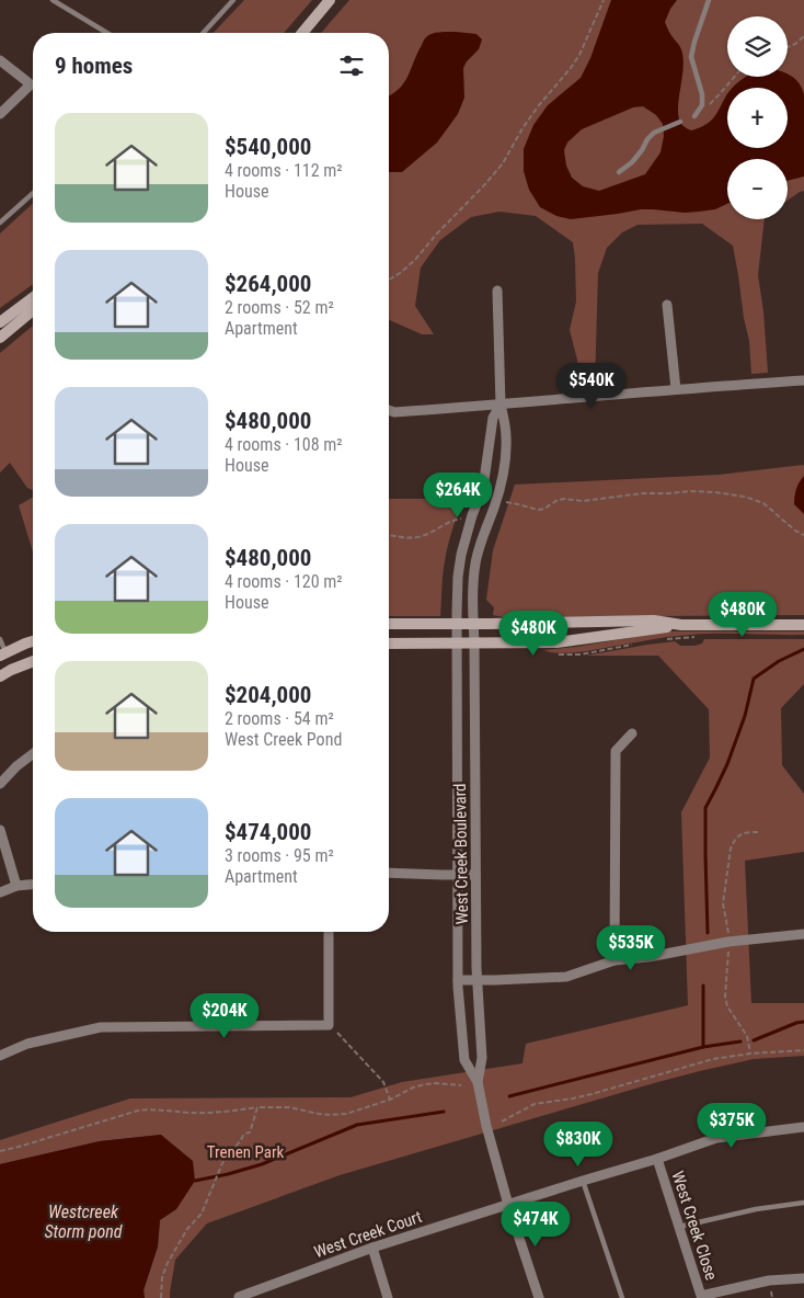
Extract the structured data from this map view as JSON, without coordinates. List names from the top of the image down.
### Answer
{
  "streets": {
    "street": ["West Creek Boulevard", "West Creek Close", "West Creek Court"]
  },
  "crossings": [
    ["West Creek Boulevard", "West Creek Close"],
    ["West Creek Boulevard", "West Creek Court"],
    ["West Creek Close", "West Creek Court"]
  ],
  "water": ["Westcreek Storm pond"],
  "parks": ["Trenen Park"],
  "page": {
    "map_buttons": ["+", "−"],
    "heading": "9 homes",
    "list": [
      {
        "name": "$540,000",
        "note": "4 rooms · 112 m² · House"
      },
      {
        "name": "$264,000",
        "note": "2 rooms · 52 m² · Apartment"
      },
      {
        "name": "$480,000",
        "note": "4 rooms · 108 m² · House"
      },
      {
        "name": "$480,000",
        "note": "4 rooms · 120 m² · House"
      },
      {
        "name": "$204,000",
        "note": "2 rooms · 54 m² · West Creek Pond"
      },
      {
        "name": "$474,000",
        "note": "3 rooms · 95 m² · Apartment"
      }
    ],
    "price": [
      "$540K",
      "$264K",
      "$480K",
      "$480K",
      "$535K",
      "$204K",
      "$375K",
      "$830K",
      "$474K"
    ]
  }
}
